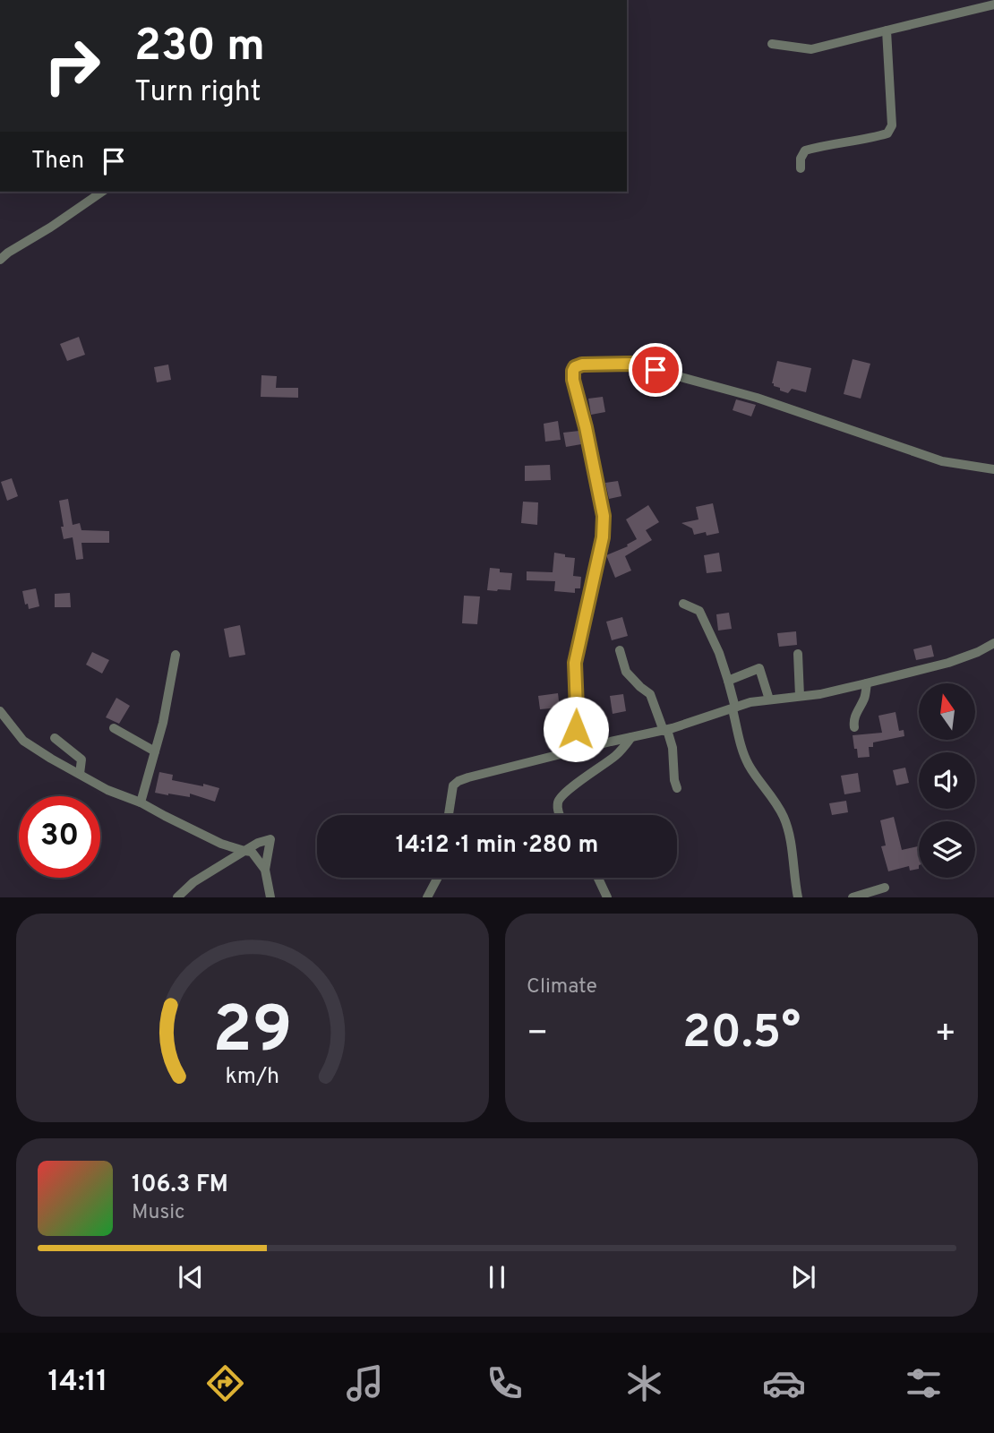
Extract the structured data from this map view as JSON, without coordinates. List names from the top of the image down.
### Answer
{
  "north": "top",
  "page": {
    "turn": ["230 m", "Turn right"],
    "then": "Then",
    "limit": "30",
    "trip": "14:12 · 1 min · 280 m",
    "tile": "Climate",
    "heat": ["−", "20.5°", "+"],
    "song": ["106.3 FM", "Music"],
    "tabs": "14:11",
    "gauge": ["29", "km/h"]
  }
}
